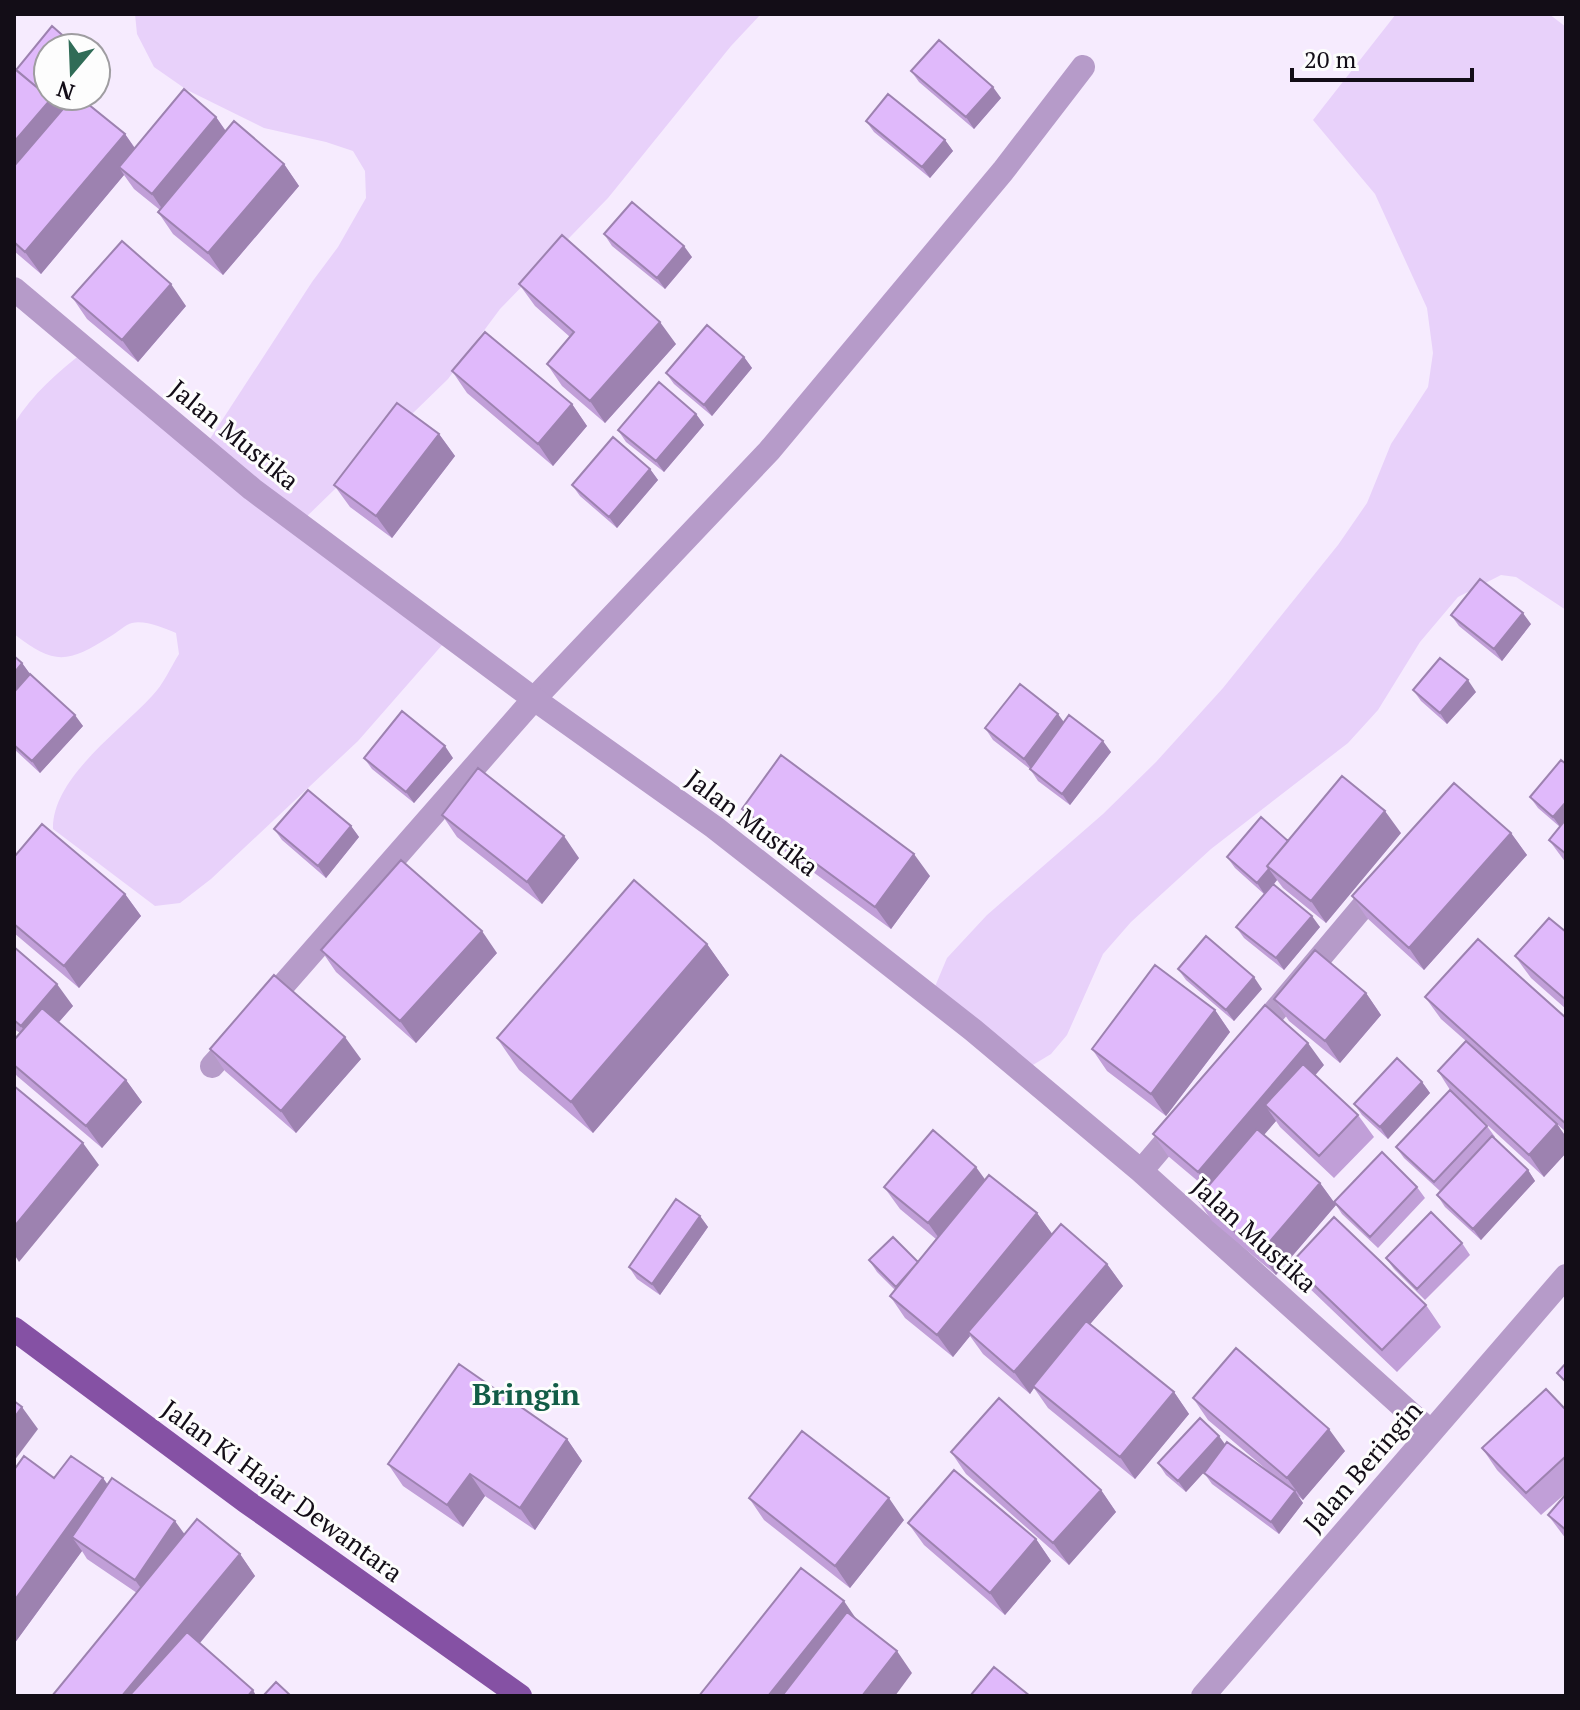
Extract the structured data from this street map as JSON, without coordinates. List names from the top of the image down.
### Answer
{
  "streets": {
    "main road": ["Jalan Ki Hajar Dewantara"],
    "street": ["Jalan Mustika", "Jalan Beringin"]
  },
  "crossings": [
    ["Jalan Mustika", "Jalan Beringin"]
  ],
  "districts": ["Bringin"],
  "scale_bar": "20 m",
  "north": "bottom"
}
